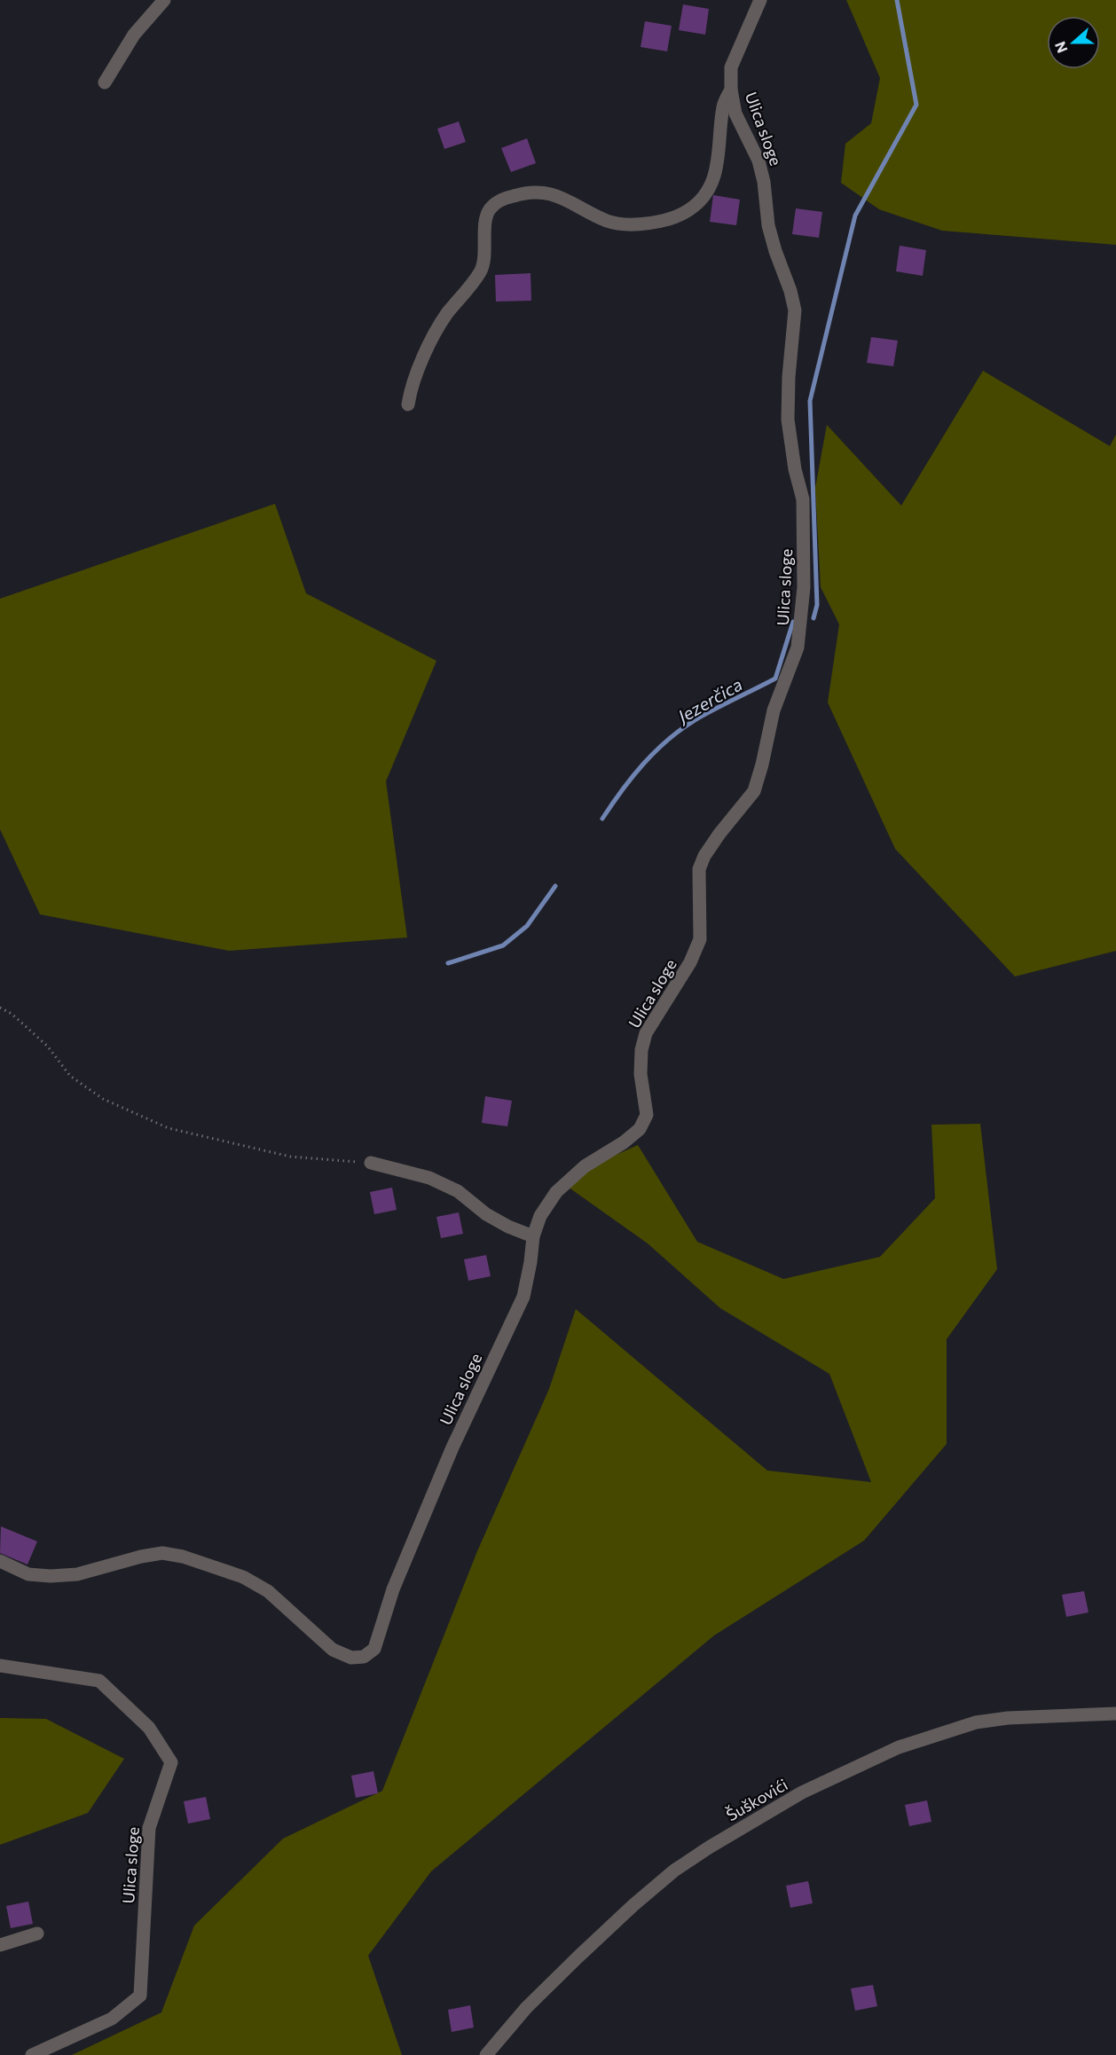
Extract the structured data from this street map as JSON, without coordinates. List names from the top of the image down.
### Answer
{
  "streets": {
    "street": ["Ulica sloge", "Šuškovići"]
  },
  "water": ["Jezerčica"],
  "north": "left"
}
